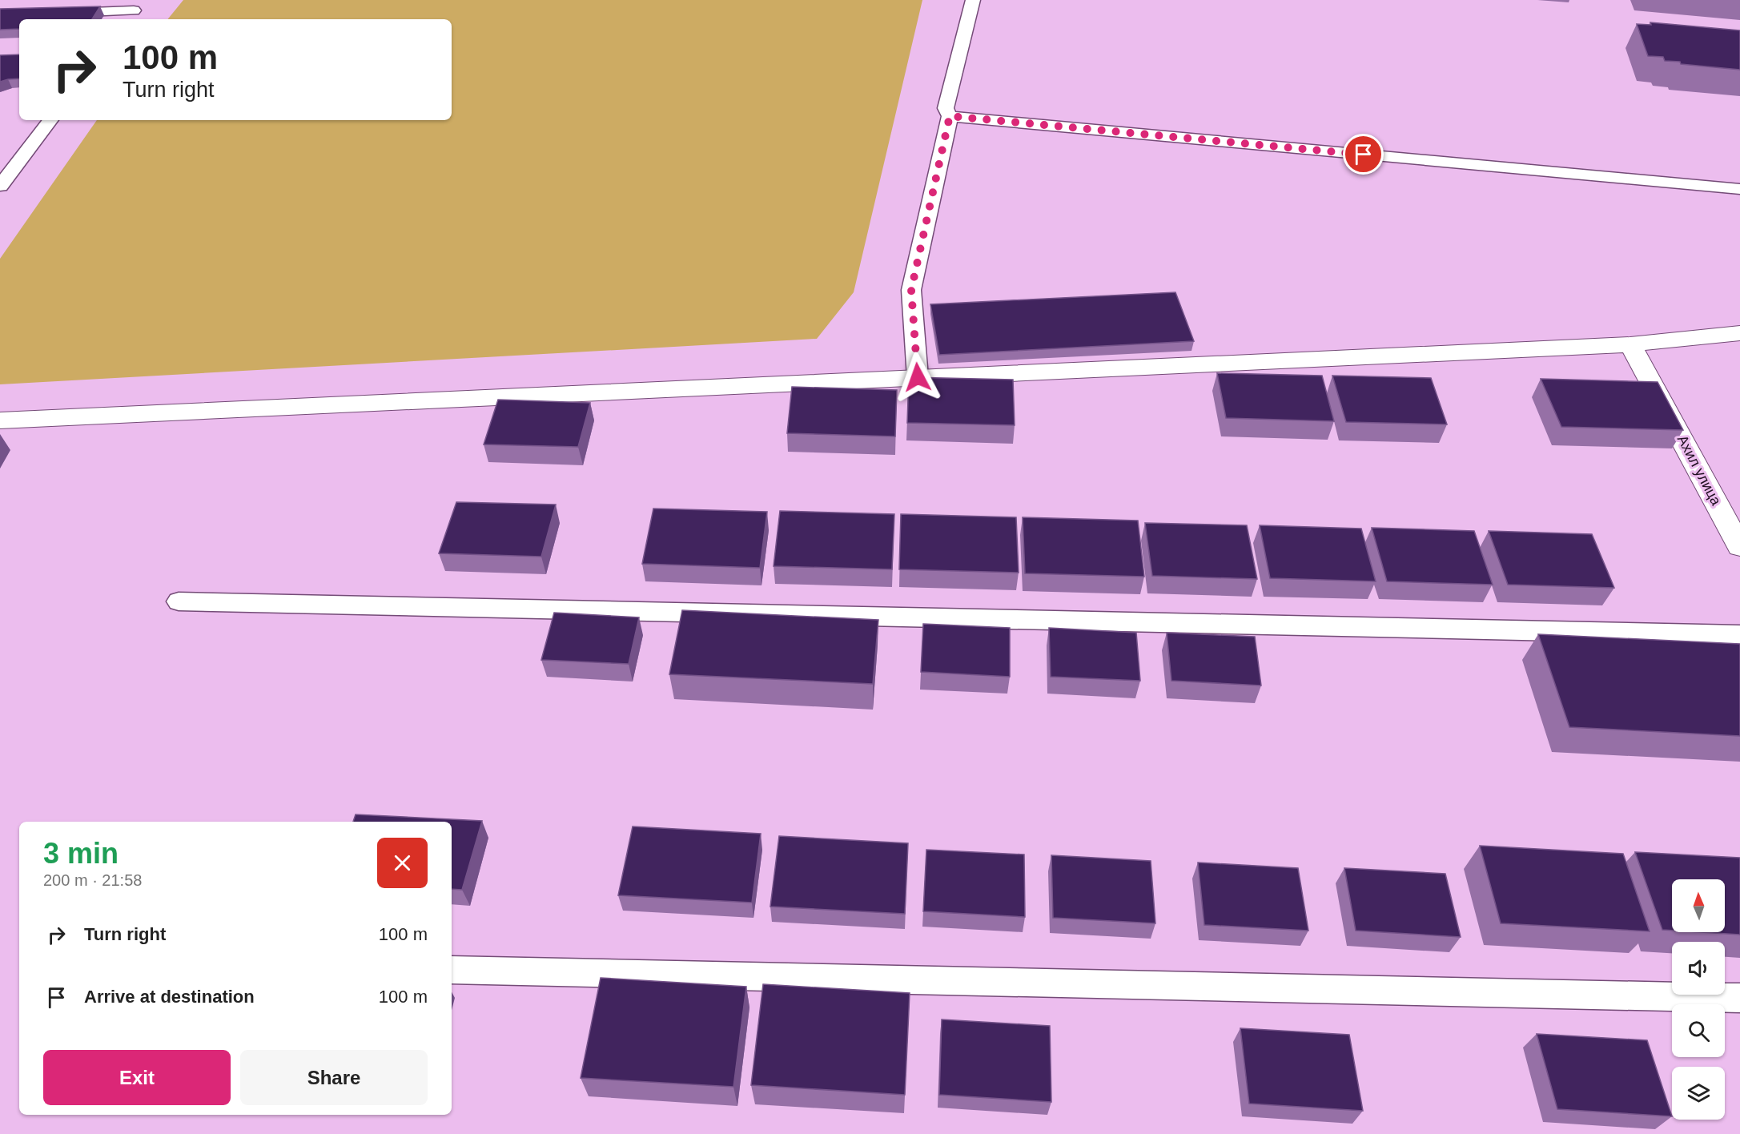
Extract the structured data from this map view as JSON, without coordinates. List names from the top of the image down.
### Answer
{
  "streets": {
    "street": ["Ахил улица"]
  },
  "north": "top",
  "page": {
    "turn": ["100 m", "Turn right"],
    "heading": ["3 min", "200 m · 21:58"],
    "list": [
      {
        "name": "Turn right",
        "value": "100 m"
      },
      {
        "name": "Arrive at destination",
        "value": "100 m"
      }
    ],
    "buttons": ["Exit", "Share"]
  }
}
